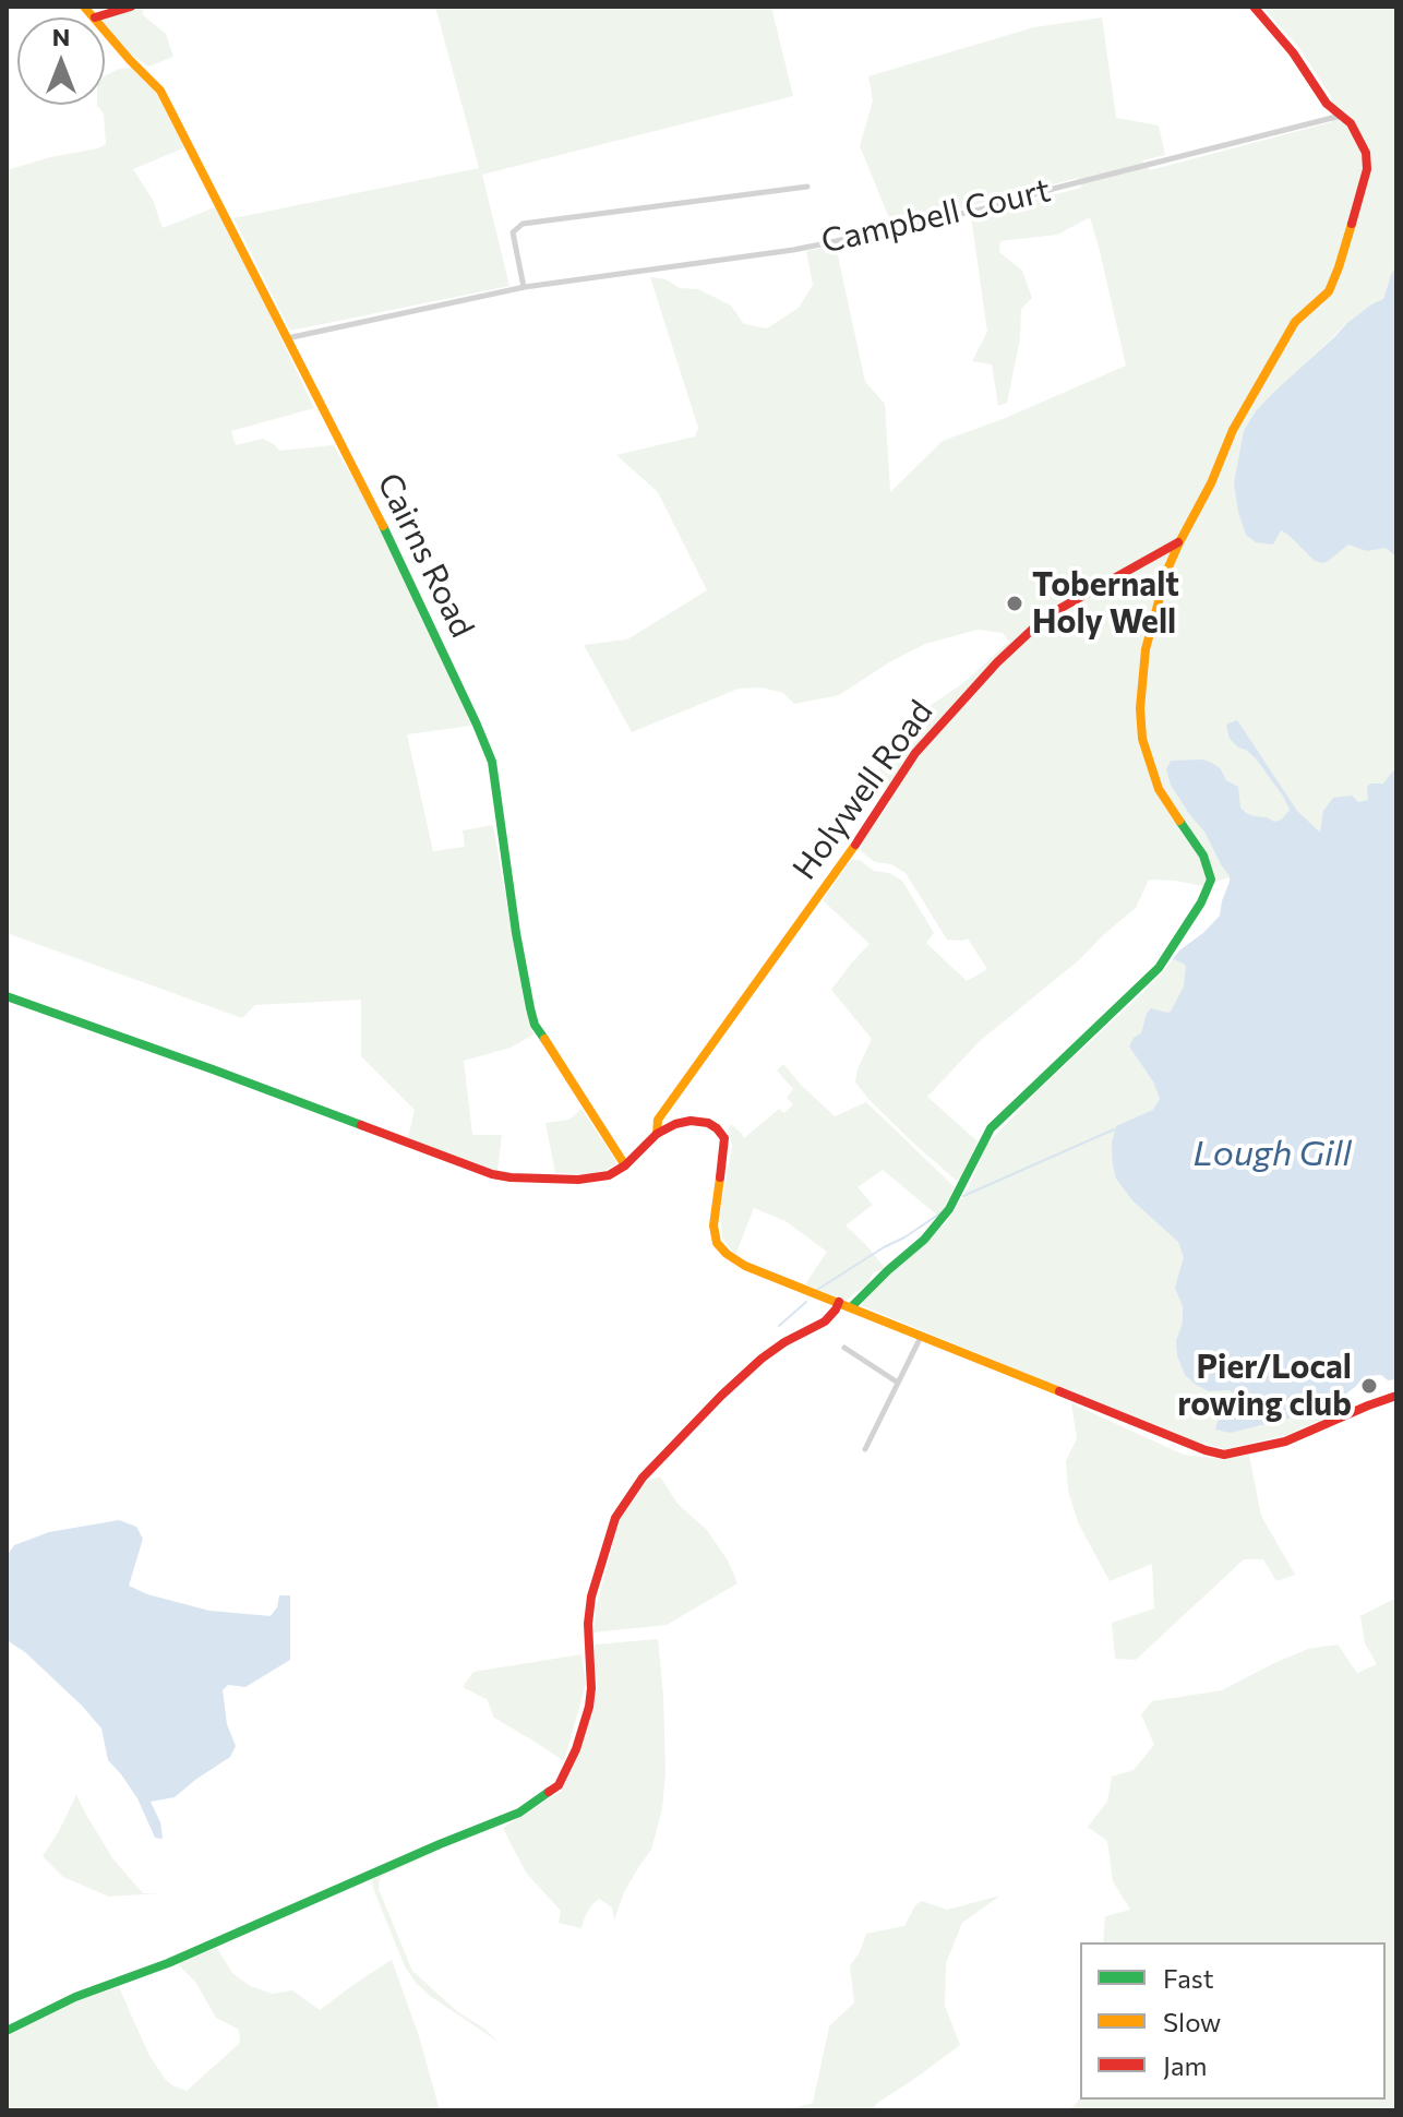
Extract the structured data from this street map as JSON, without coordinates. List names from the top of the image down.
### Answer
{
  "streets": {
    "street": ["Campbell Court", "Cairns Road", "Holywell Road"]
  },
  "crossings": [
    ["Campbell Court", "Cairns Road"]
  ],
  "water": ["Lough Gill"],
  "places": ["Tobernalt Holy Well", "Pier/Local rowing club"],
  "legend": ["Fast", "Slow", "Jam"],
  "north": "top"
}
